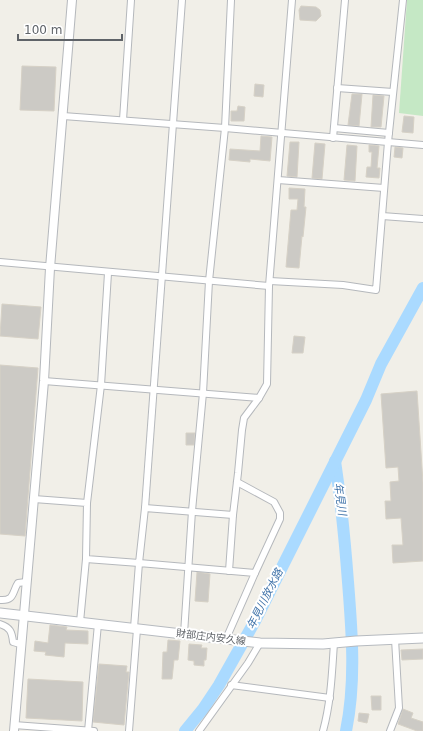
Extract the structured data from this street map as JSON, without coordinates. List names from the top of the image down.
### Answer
{
  "streets": {
    "main road": ["財部庄内安久線"]
  },
  "water": ["年見川", "年見川放水路"],
  "scale_bar": "100 m"
}
